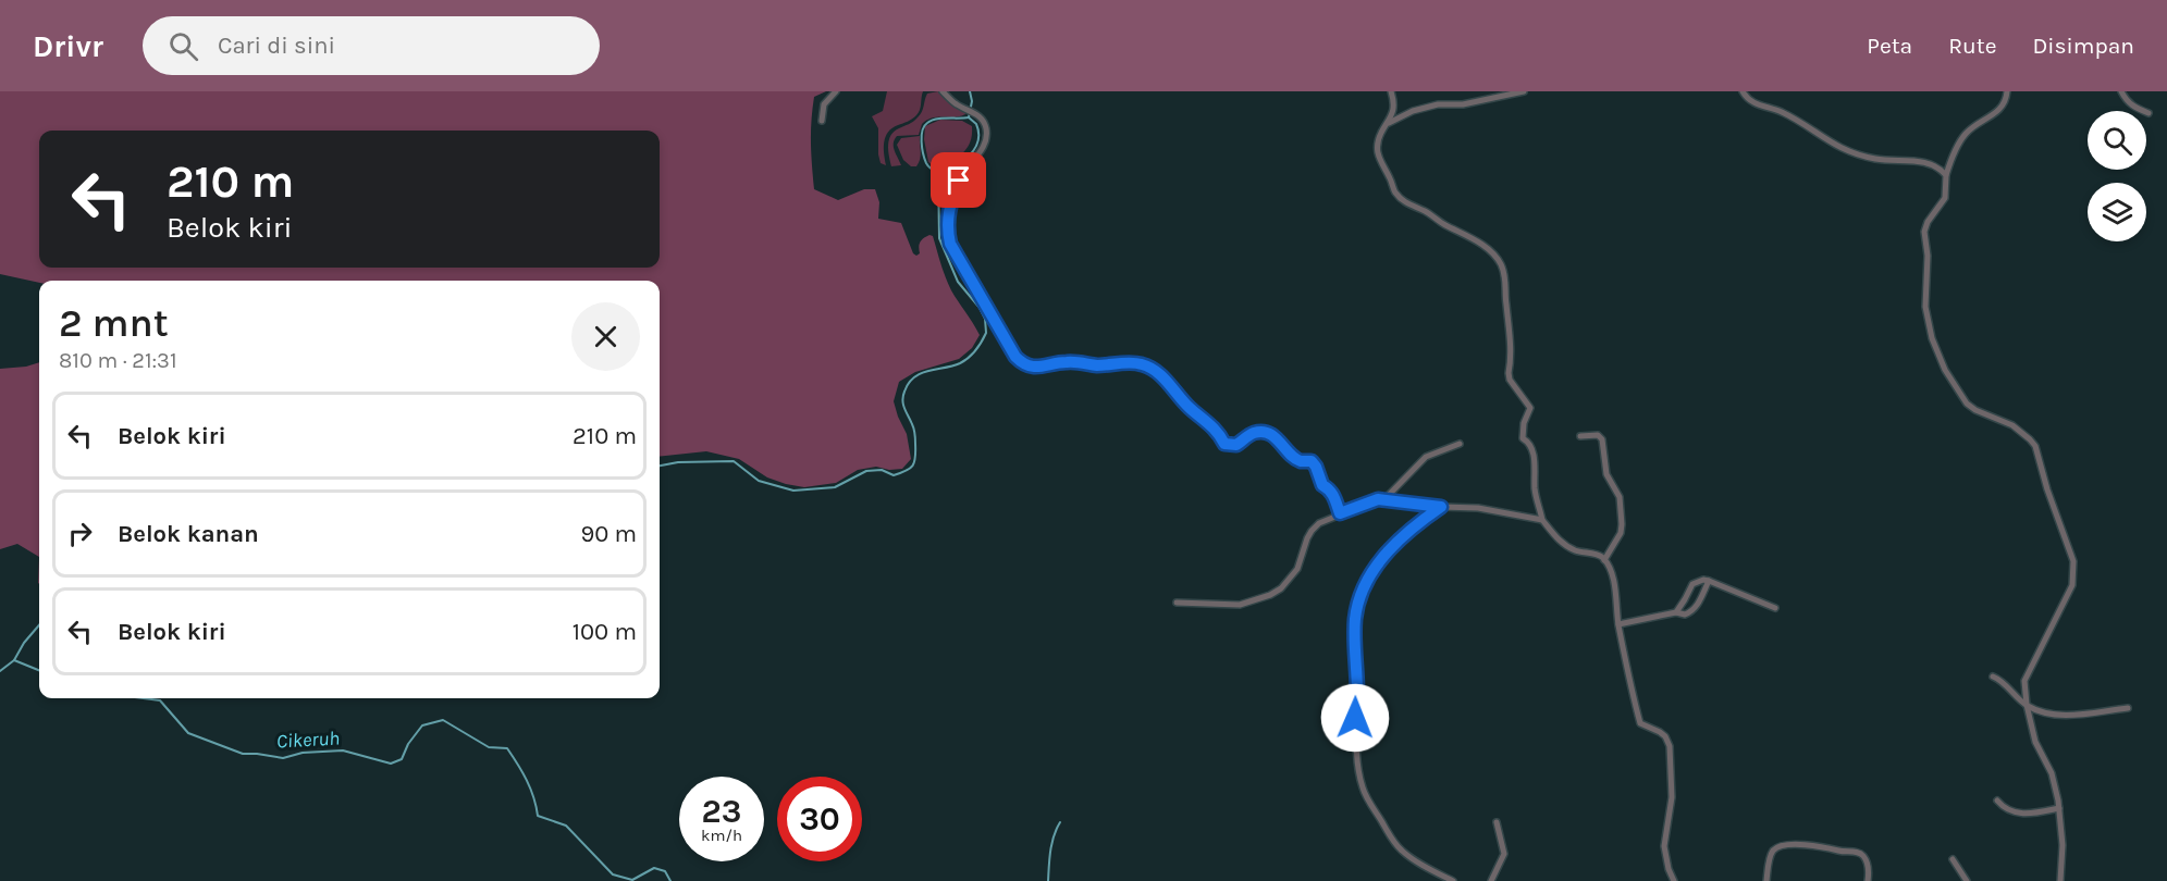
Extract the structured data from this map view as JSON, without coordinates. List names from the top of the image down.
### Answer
{
  "water": ["Cikeruh"],
  "page": {
    "header": "Drivr",
    "search": "Cari di sini",
    "nav": ["Peta", "Rute", "Disimpan"],
    "turn": ["210 m", "Belok kiri"],
    "heading": ["2 mnt", "810 m · 21:31"],
    "list": [
      {
        "name": "Belok kiri",
        "value": "210 m"
      },
      {
        "name": "Belok kanan",
        "value": "90 m"
      },
      {
        "name": "Belok kiri",
        "value": "100 m"
      }
    ],
    "speed": "23 km/h",
    "limit": "30"
  }
}
